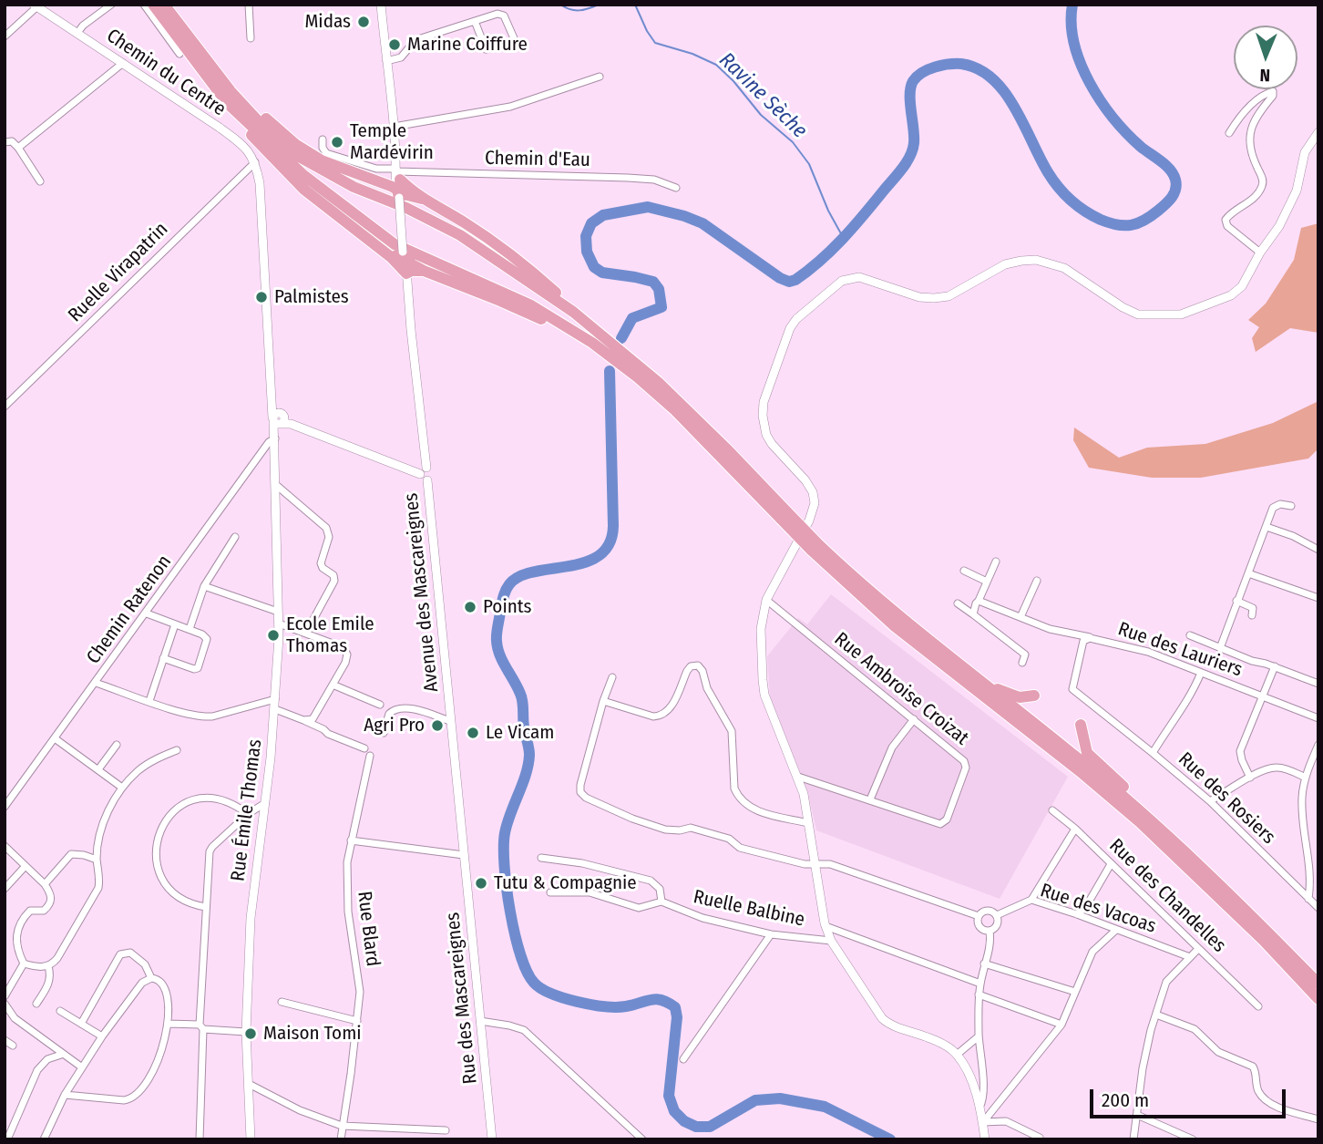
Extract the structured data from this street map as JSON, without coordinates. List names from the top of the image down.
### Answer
{
  "streets": {
    "street": [
      "Chemin du Centre",
      "Chemin d'Eau",
      "Ruelle Virapatrin",
      "Avenue des Mascareignes",
      "Chemin Ratenon",
      "Rue des Lauriers",
      "Rue Ambroise Croizat",
      "Rue des Rosiers",
      "Rue Émile Thomas",
      "Rue des Chandelles",
      "Ruelle Balbine",
      "Rue des Vacoas",
      "Rue Blard",
      "Rue des Mascareignes"
    ]
  },
  "crossings": [
    ["Chemin du Centre", "Ruelle Virapatrin"],
    ["Chemin du Centre", "Chemin Ratenon"],
    ["Chemin du Centre", "Rue Émile Thomas"],
    ["Avenue des Mascareignes", "Rue des Mascareignes"],
    ["Chemin Ratenon", "Rue Émile Thomas"],
    ["Rue des Lauriers", "Rue des Rosiers"]
  ],
  "water": ["Ravine Sèche"],
  "places": [
    "Midas",
    "Marine Coiffure",
    "Temple Mardévirin",
    "Palmistes",
    "Points",
    "Ecole Emile Thomas",
    "Agri Pro",
    "Le Vicam",
    "Tutu & Compagnie",
    "Maison Tomi"
  ],
  "scale_bar": "200 m",
  "north": "bottom"
}
